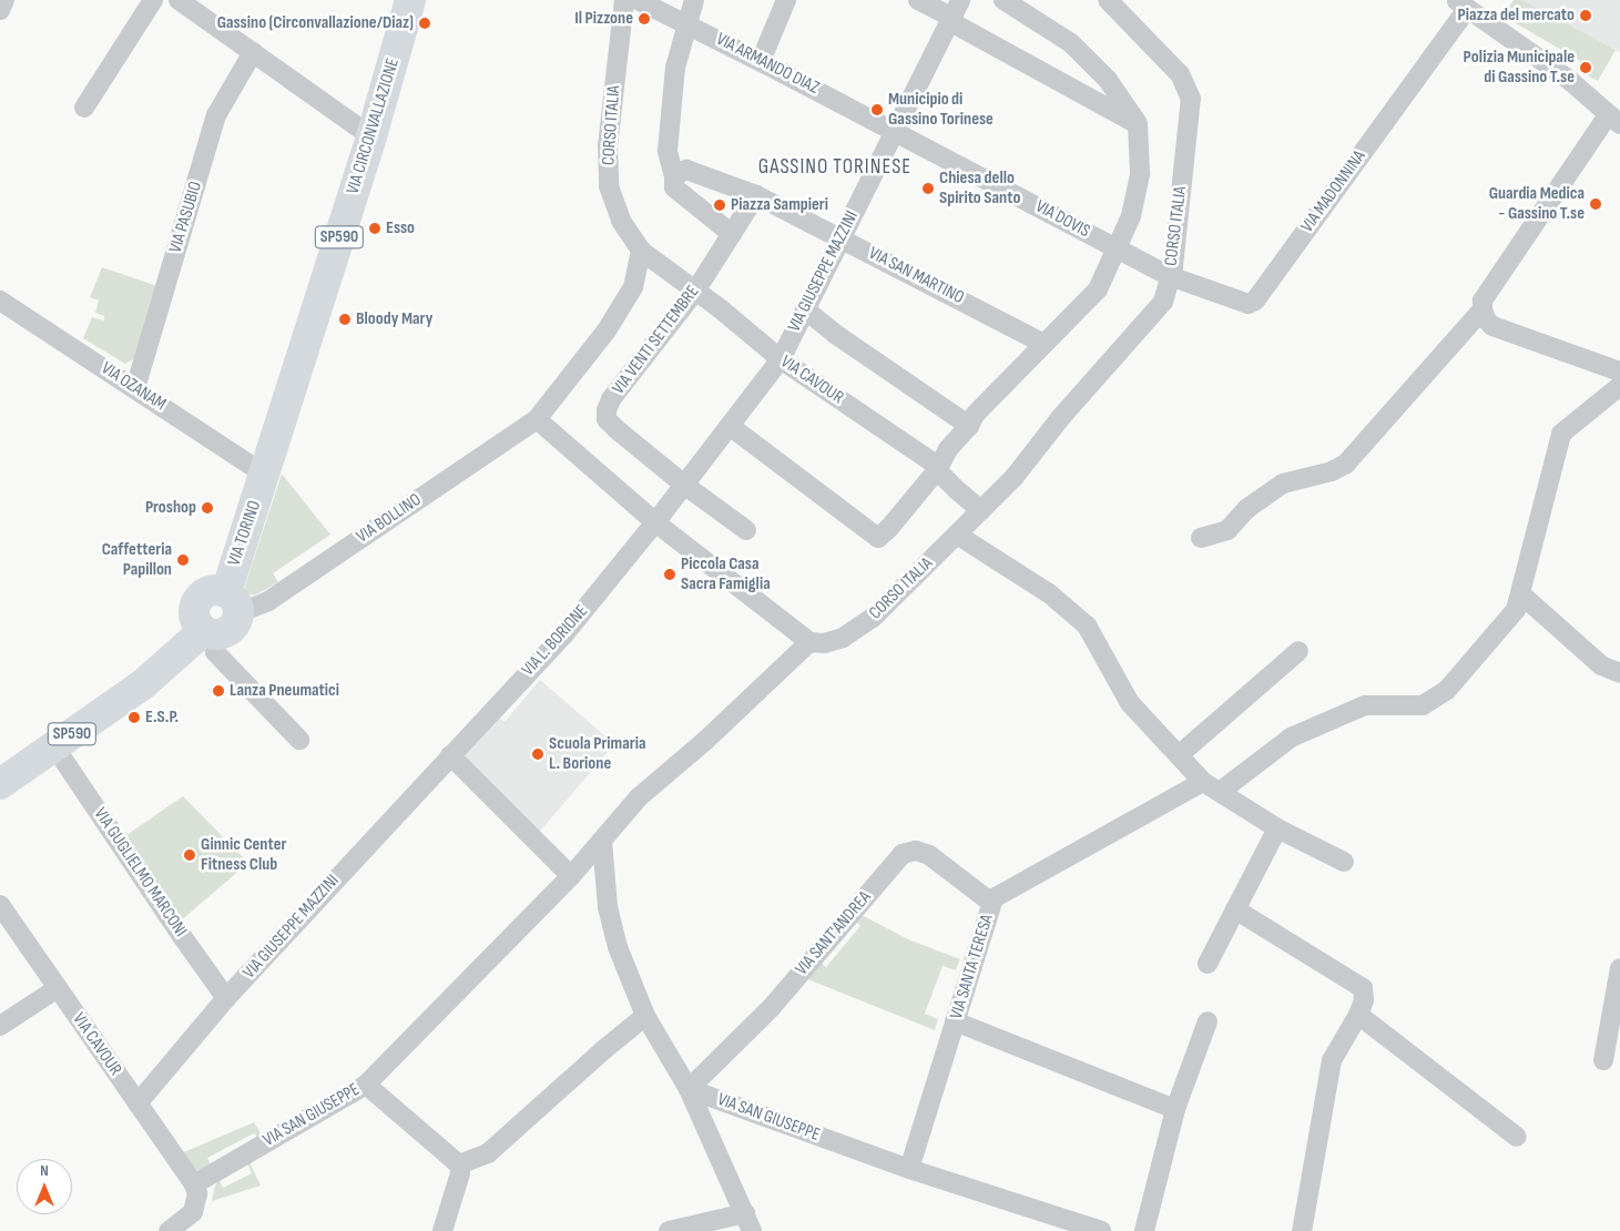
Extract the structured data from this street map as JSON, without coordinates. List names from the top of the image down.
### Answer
{
  "streets": {
    "main road": ["VIA CIRCONVALLAZIONE", "SP590", "VIA TORINO"],
    "street": [
      "VIA ARMANDO DIAZ",
      "CORSO ITALIA",
      "VIA MADONNINA",
      "VIA PASUBIO",
      "VIA DOVIS",
      "VIA GIUSEPPE MAZZINI",
      "VIA SAN MARTINO",
      "VIA VENTI SETTEMBRE",
      "VIA CAVOUR",
      "VIA OZANAM",
      "VIA BOLLINO",
      "VIA L. BORIONE",
      "VIA GUGLIELMO MARCONI",
      "VIA SANT'ANDREA",
      "VIA SANTA TERESA",
      "VIA SAN GIUSEPPE"
    ]
  },
  "crossings": [
    ["VIA ARMANDO DIAZ", "VIA DOVIS"],
    ["VIA ARMANDO DIAZ", "VIA GIUSEPPE MAZZINI"],
    ["CORSO ITALIA", "VIA MADONNINA"],
    ["CORSO ITALIA", "VIA DOVIS"],
    ["CORSO ITALIA", "VIA CAVOUR"],
    ["CORSO ITALIA", "VIA SAN GIUSEPPE"],
    ["VIA CIRCONVALLAZIONE", "VIA OZANAM"],
    ["VIA CIRCONVALLAZIONE", "VIA TORINO"],
    ["VIA MADONNINA", "VIA DOVIS"],
    ["VIA PASUBIO", "VIA OZANAM"],
    ["VIA DOVIS", "VIA GIUSEPPE MAZZINI"],
    ["SP590", "VIA BOLLINO"],
    ["SP590", "VIA TORINO"],
    ["SP590", "VIA GUGLIELMO MARCONI"],
    ["VIA GIUSEPPE MAZZINI", "VIA SAN MARTINO"],
    ["VIA GIUSEPPE MAZZINI", "VIA VENTI SETTEMBRE"],
    ["VIA GIUSEPPE MAZZINI", "VIA CAVOUR"],
    ["VIA GIUSEPPE MAZZINI", "VIA L. BORIONE"],
    ["VIA GIUSEPPE MAZZINI", "VIA GUGLIELMO MARCONI"],
    ["VIA VENTI SETTEMBRE", "VIA CAVOUR"],
    ["VIA CAVOUR", "VIA SAN GIUSEPPE"],
    ["VIA OZANAM", "VIA TORINO"],
    ["VIA BOLLINO", "VIA TORINO"],
    ["VIA SANT'ANDREA", "VIA SANTA TERESA"],
    ["VIA SANT'ANDREA", "VIA SAN GIUSEPPE"],
    ["VIA SANTA TERESA", "VIA SAN GIUSEPPE"]
  ],
  "districts": ["GASSINO TORINESE"],
  "places": [
    "Piazza del mercato",
    "Il Pizzone",
    "Gassino (Circonvallazione/Diaz)",
    "Polizia Municipale di Gassino T.se",
    "Municipio di Gassino Torinese",
    "Chiesa dello Spirito Santo",
    "Guardia Medica - Gassino T.se",
    "Piazza Sampieri",
    "Esso",
    "Bloody Mary",
    "Proshop",
    "Caffetteria Papillon",
    "Piccola Casa Sacra Famiglia",
    "Lanza Pneumatici",
    "E.S.P.",
    "Scuola Primaria L. Borione",
    "Ginnic Center Fitness Club"
  ],
  "north": "top"
}
